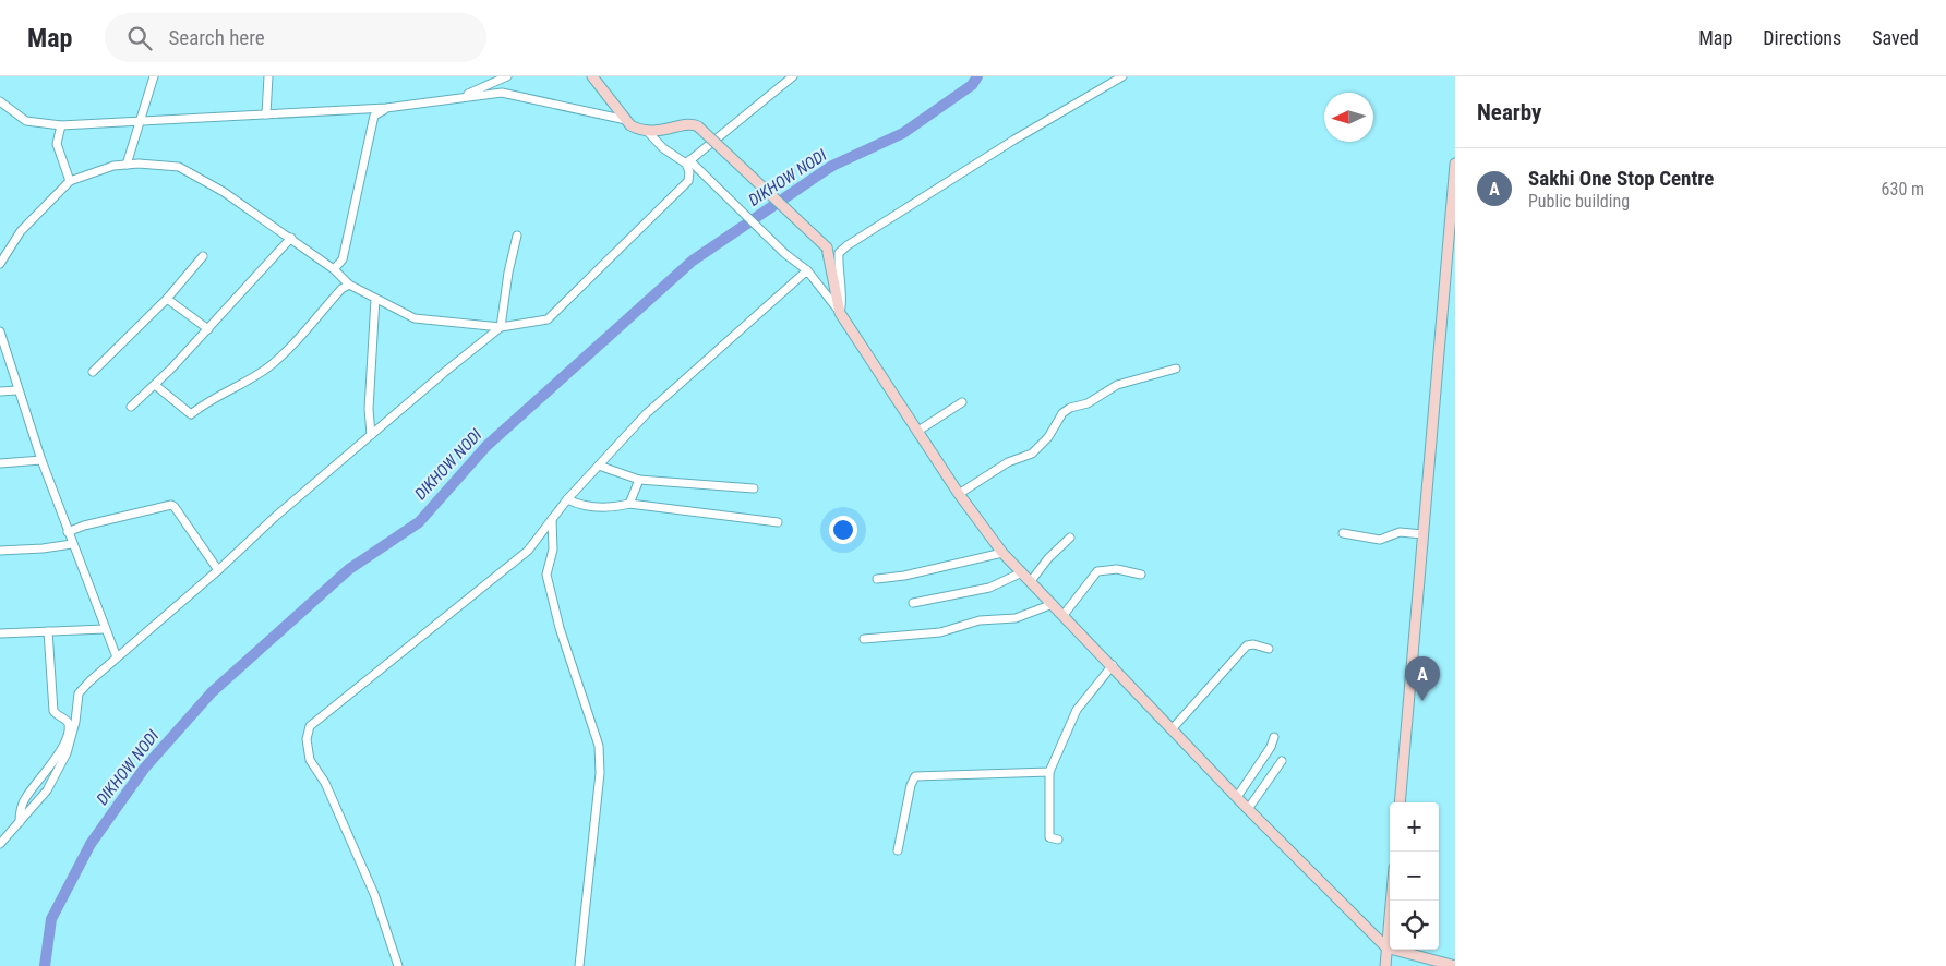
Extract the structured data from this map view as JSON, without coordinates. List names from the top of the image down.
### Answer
{
  "water": ["DIKHOW NODI"],
  "north": "left",
  "page": {
    "header": "Map",
    "search": "Search here",
    "nav": ["Map", "Directions", "Saved"],
    "heading": "Nearby",
    "list": [
      {
        "mark": "A",
        "name": "Sakhi One Stop Centre",
        "note": "Public building",
        "value": "630 m"
      }
    ],
    "pins": "A",
    "map_buttons": ["+", "−"]
  }
}
